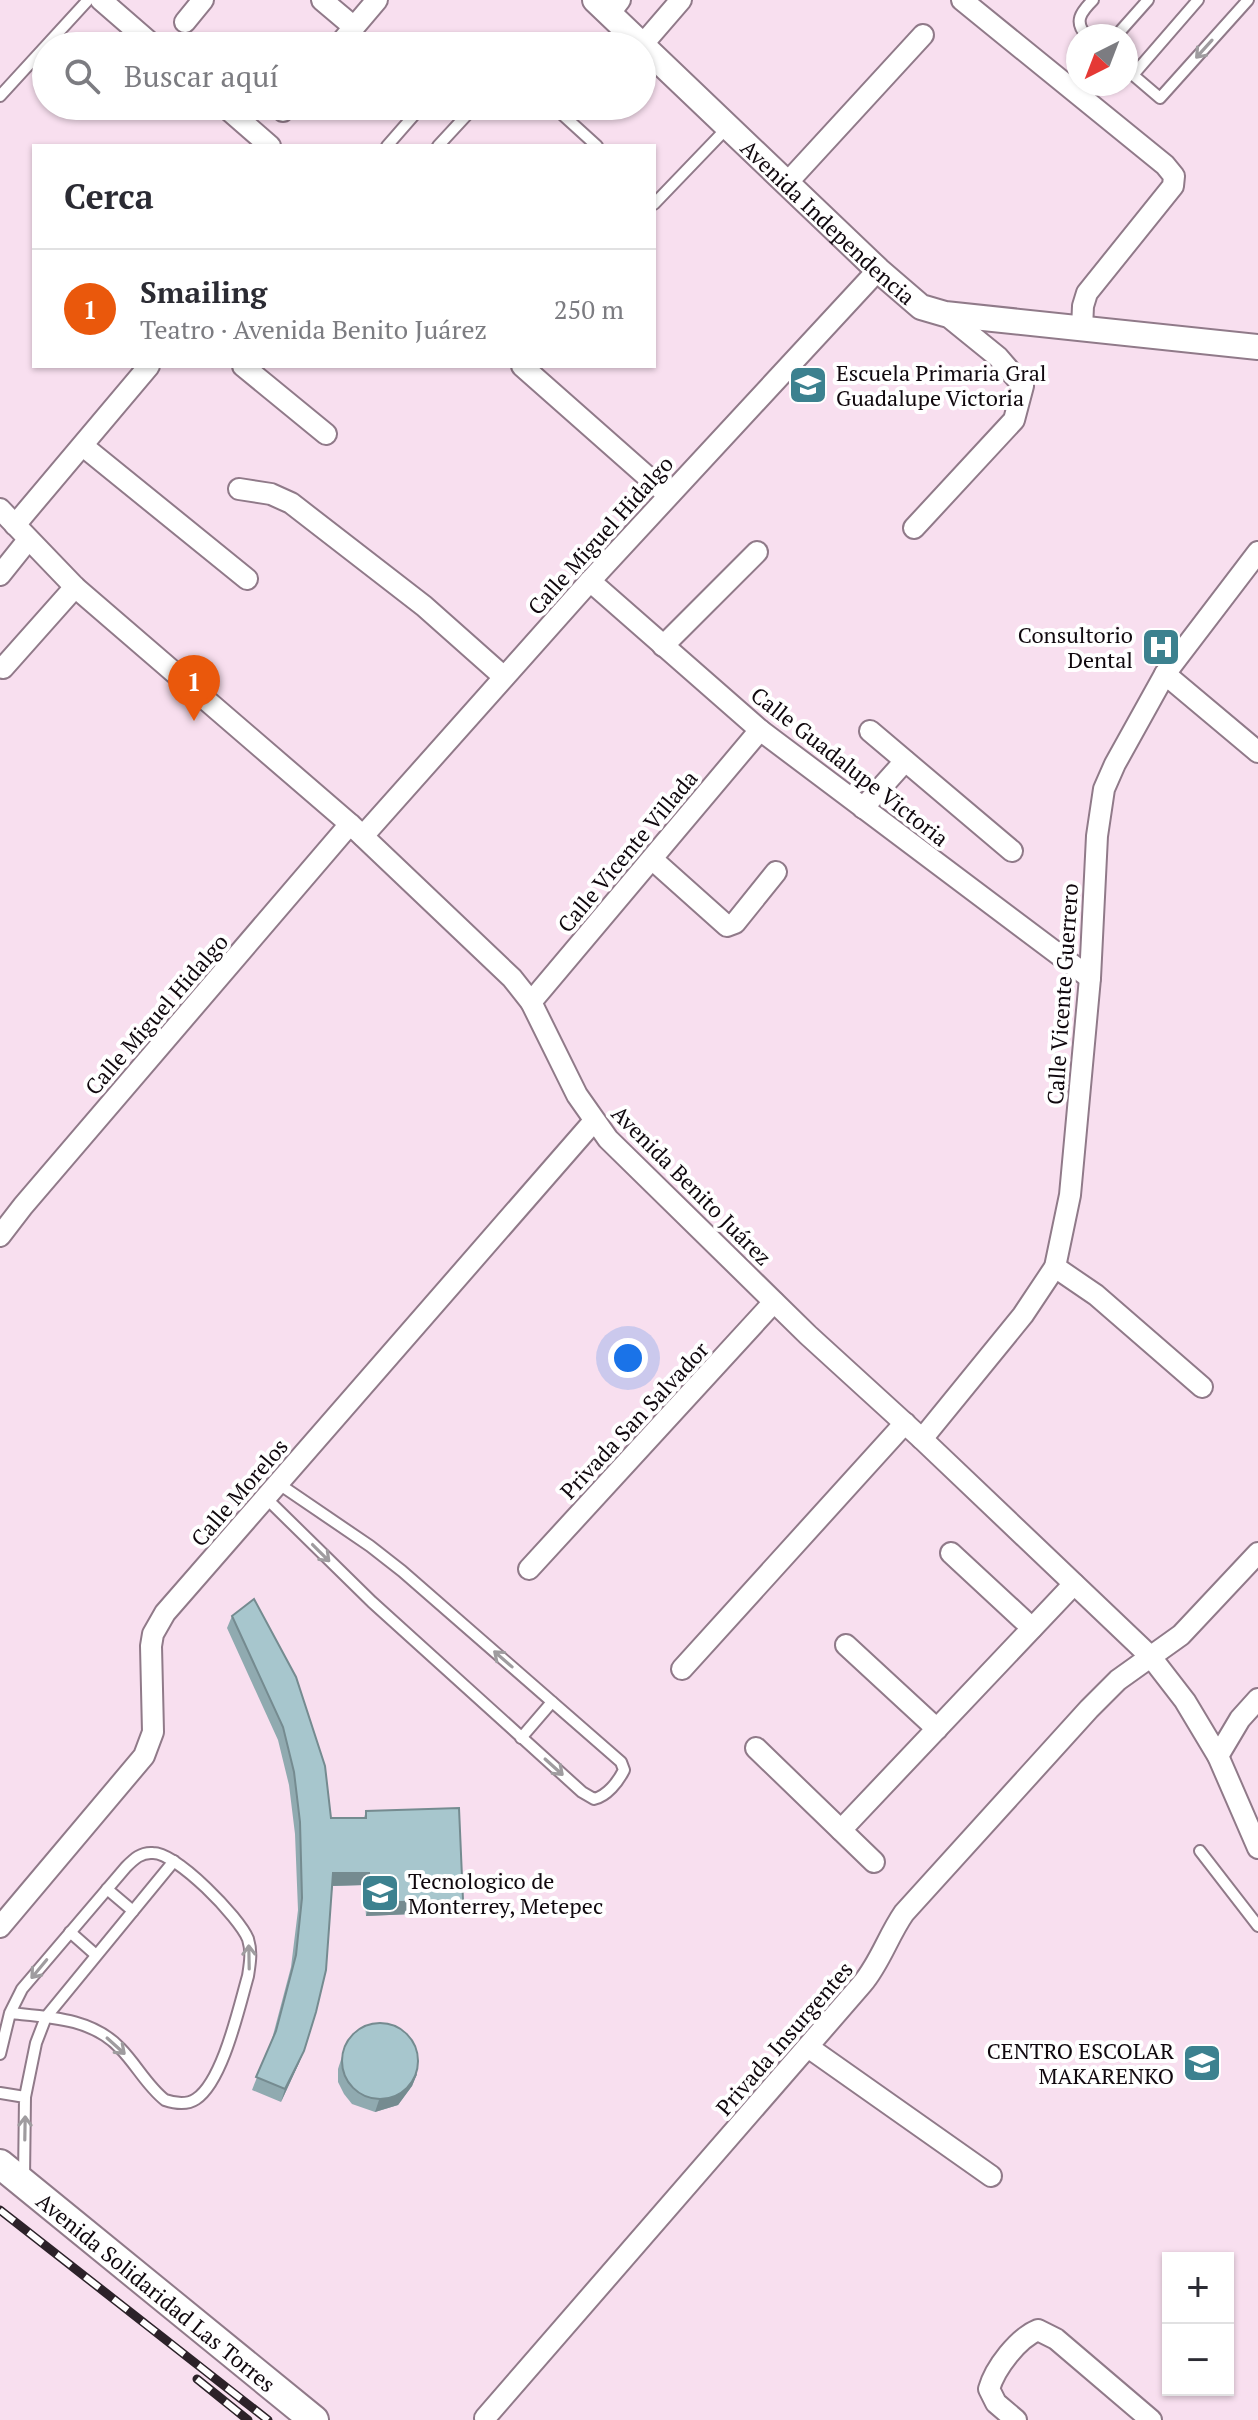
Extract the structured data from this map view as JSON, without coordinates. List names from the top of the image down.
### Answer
{
  "streets": {
    "main road": ["Avenida Solidaridad Las Torres"],
    "street": [
      "Avenida Independencia",
      "Calle Miguel Hidalgo",
      "Calle Guadalupe Victoria",
      "Calle Vicente Villada",
      "Calle Vicente Guerrero",
      "Avenida Benito Juárez",
      "Privada San Salvador",
      "Calle Morelos",
      "Privada Insurgentes"
    ]
  },
  "crossings": [
    ["Avenida Independencia", "Calle Miguel Hidalgo"],
    ["Calle Miguel Hidalgo", "Calle Guadalupe Victoria"],
    ["Calle Miguel Hidalgo", "Avenida Benito Juárez"],
    ["Calle Guadalupe Victoria", "Calle Vicente Villada"],
    ["Calle Guadalupe Victoria", "Calle Vicente Guerrero"],
    ["Calle Vicente Villada", "Avenida Benito Juárez"],
    ["Calle Vicente Guerrero", "Avenida Benito Juárez"],
    ["Avenida Benito Juárez", "Privada San Salvador"],
    ["Avenida Benito Juárez", "Calle Morelos"],
    ["Avenida Benito Juárez", "Privada Insurgentes"]
  ],
  "places": {
    "school or university": ["Escuela Primaria Gral Guadalupe Victoria", "Tecnologico de Monterrey, Metepec", "CENTRO ESCOLAR MAKARENKO"],
    "hospital": ["Consultorio Dental"]
  },
  "north": "bottom left",
  "page": {
    "search": "Buscar aquí",
    "heading": "Cerca",
    "list": [
      {
        "mark": "1",
        "name": "Smailing",
        "note": "Teatro · Avenida Benito Juárez",
        "value": "250 m"
      }
    ],
    "pins": "1",
    "map_buttons": ["+", "−"]
  }
}
